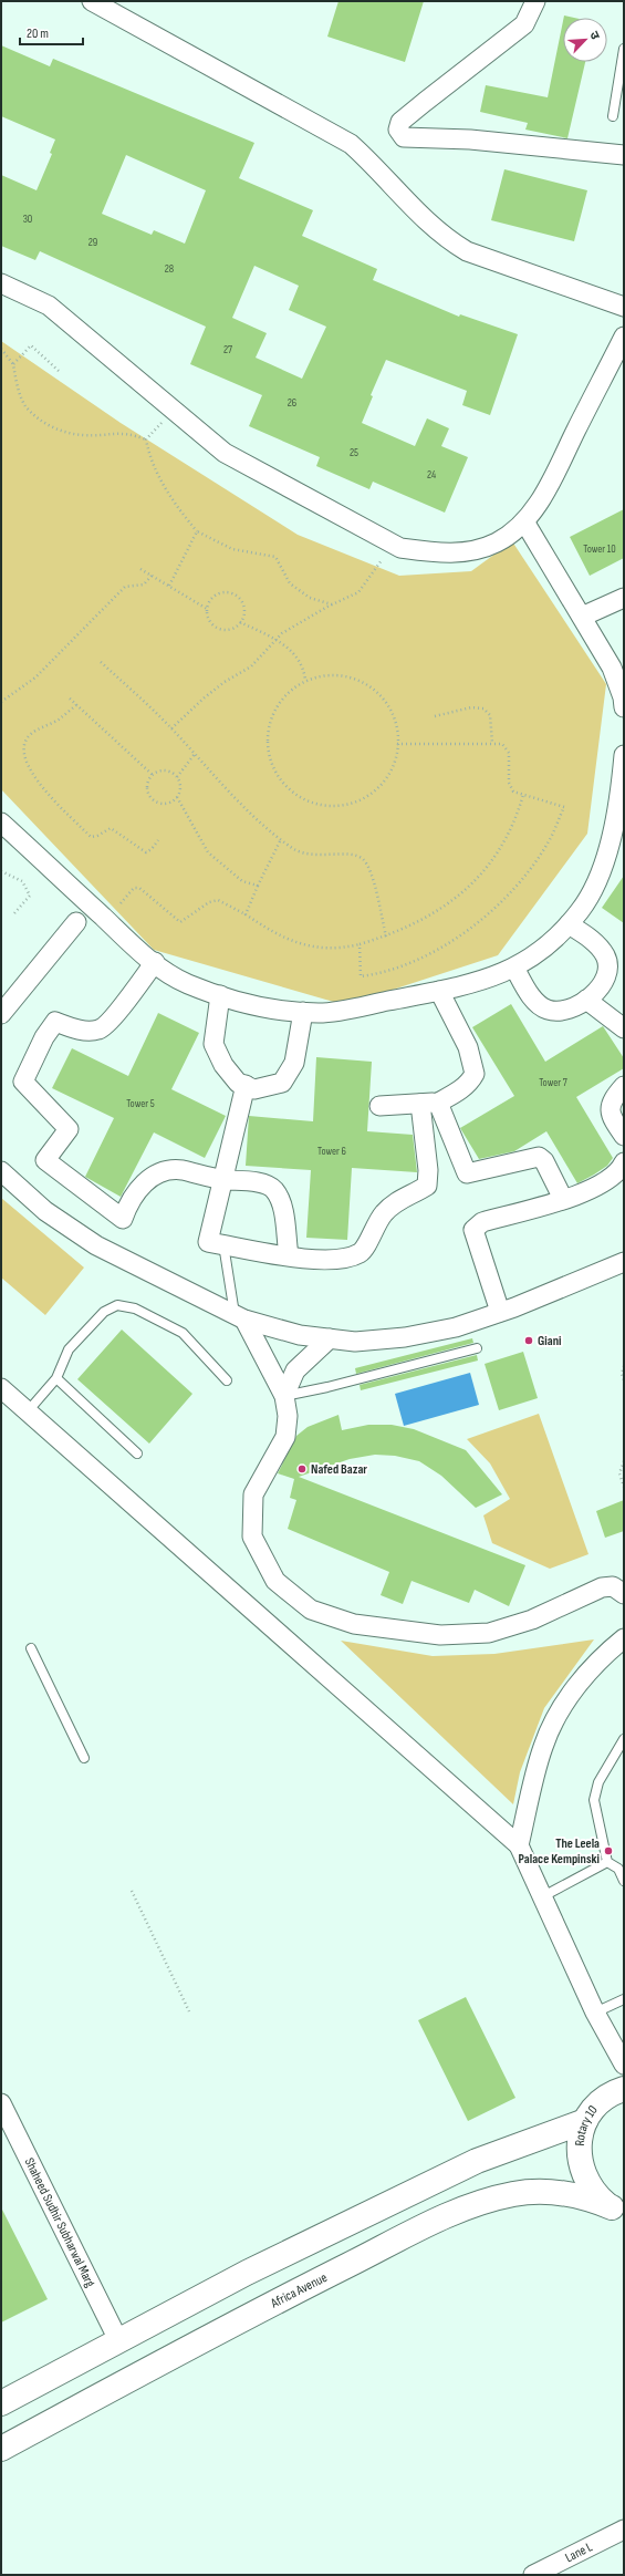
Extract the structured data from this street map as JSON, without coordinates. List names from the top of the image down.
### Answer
{
  "streets": {
    "main road": ["Rotary 10", "Africa Avenue"],
    "street": ["Shaheed Sudhir Subharwal Marg", "Lane L"]
  },
  "crossings": [
    ["Rotary 10", "Africa Avenue"]
  ],
  "places": ["Giani", "Nafed Bazar", "The Leela Palace Kempinski"],
  "house_numbers": [
    "30",
    "29",
    "28",
    "27",
    "26",
    "25",
    "24",
    "Tower 10",
    "Tower 7",
    "Tower 5",
    "Tower 6"
  ],
  "scale_bar": "20 m",
  "north": "top right"
}
